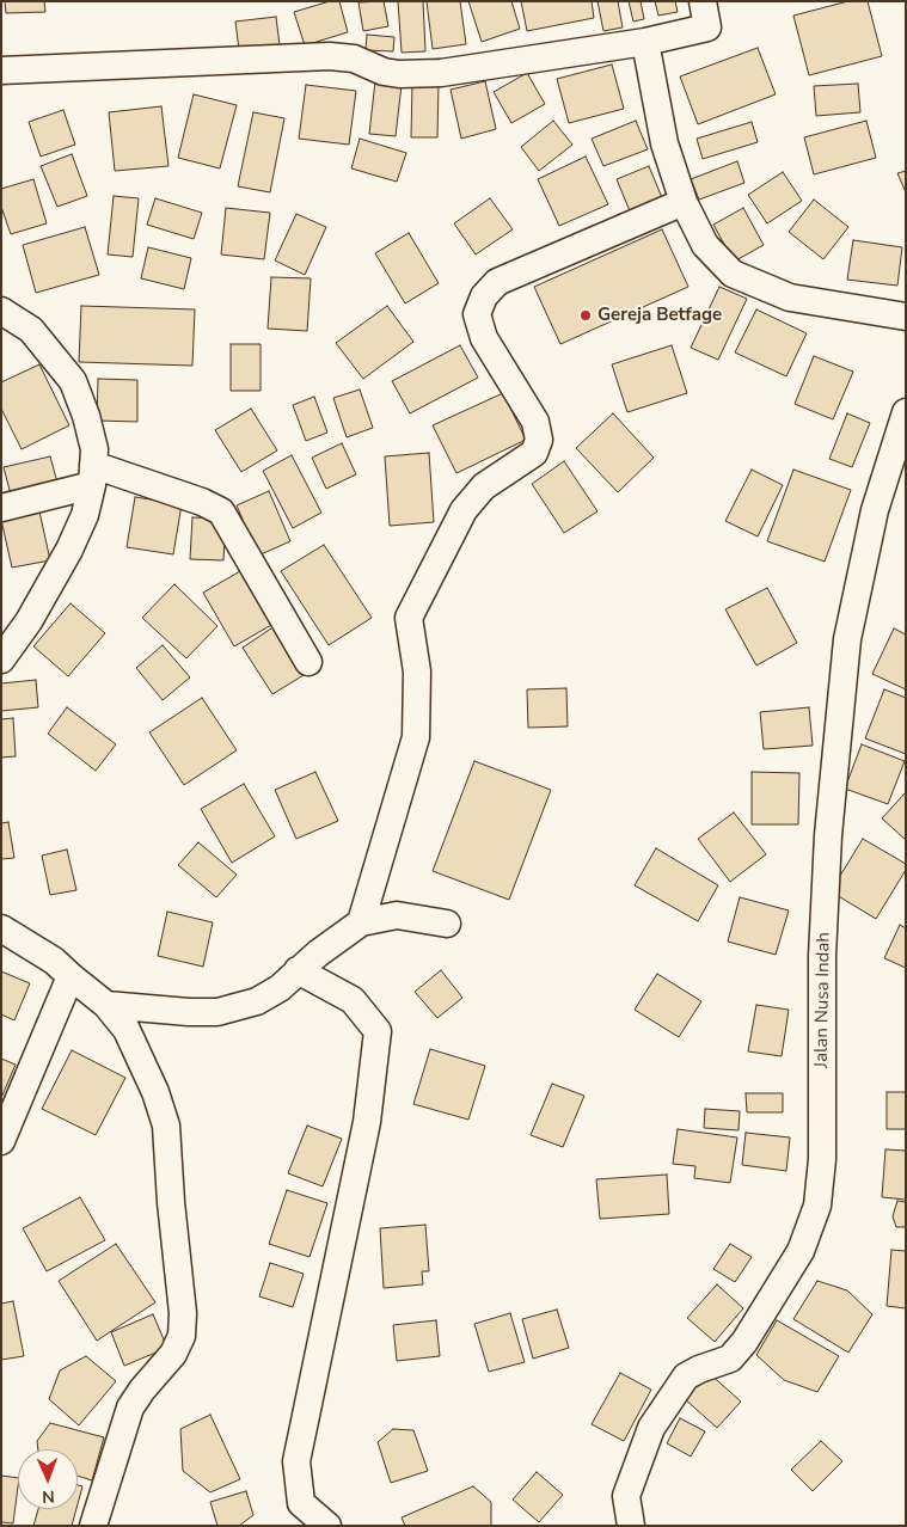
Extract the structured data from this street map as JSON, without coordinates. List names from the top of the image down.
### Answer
{
  "streets": {
    "street": ["Jalan Nusa Indah"]
  },
  "places": ["Gereja Betfage"],
  "north": "bottom"
}
